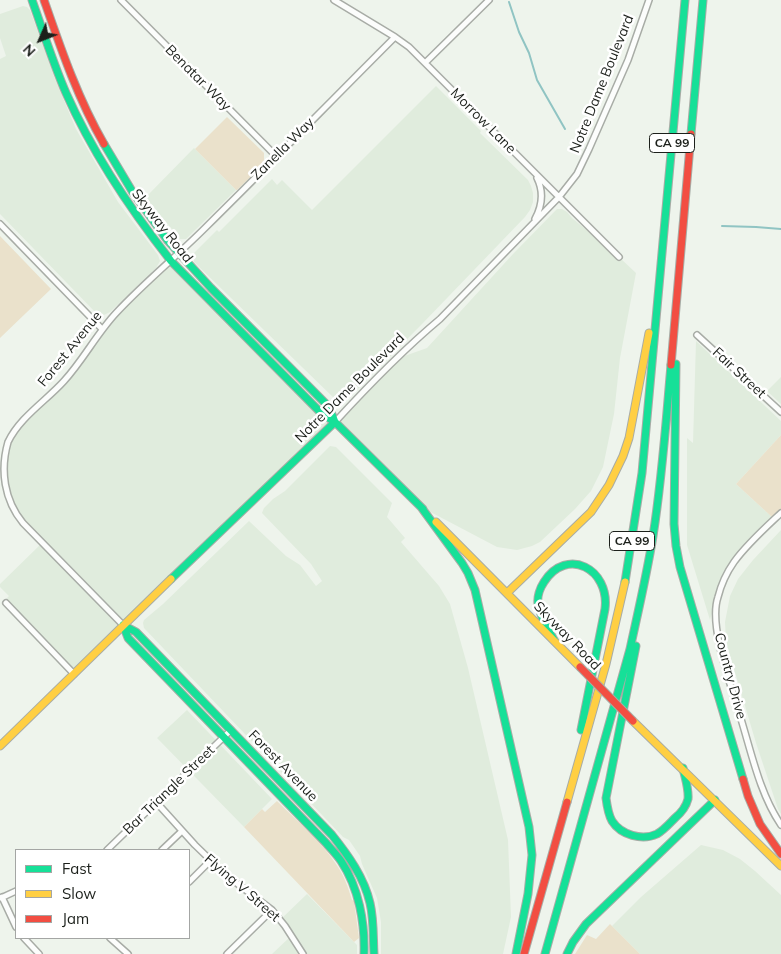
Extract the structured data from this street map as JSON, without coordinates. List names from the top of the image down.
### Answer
{
  "streets": {
    "main road": [
      "Notre Dame Boulevard",
      "CA 99",
      "Skyway Road",
      "Forest Avenue"
    ],
    "street": [
      "Benatar Way",
      "Morrow Lane",
      "Zanella Way",
      "Fair Street",
      "Country Drive",
      "Bar Triangle Street",
      "Flying V Street"
    ]
  },
  "crossings": [
    ["Benatar Way", "Zanella Way"],
    ["Notre Dame Boulevard", "Morrow Lane"],
    ["Notre Dame Boulevard", "Skyway Road"],
    ["Notre Dame Boulevard", "Forest Avenue"],
    ["Morrow Lane", "Zanella Way"],
    ["Zanella Way", "Skyway Road"],
    ["Zanella Way", "Forest Avenue"],
    ["Skyway Road", "Forest Avenue"],
    ["Forest Avenue", "Bar Triangle Street"],
    ["Bar Triangle Street", "Flying V Street"]
  ],
  "legend": ["Fast", "Slow", "Jam"],
  "north": "bottom left"
}
